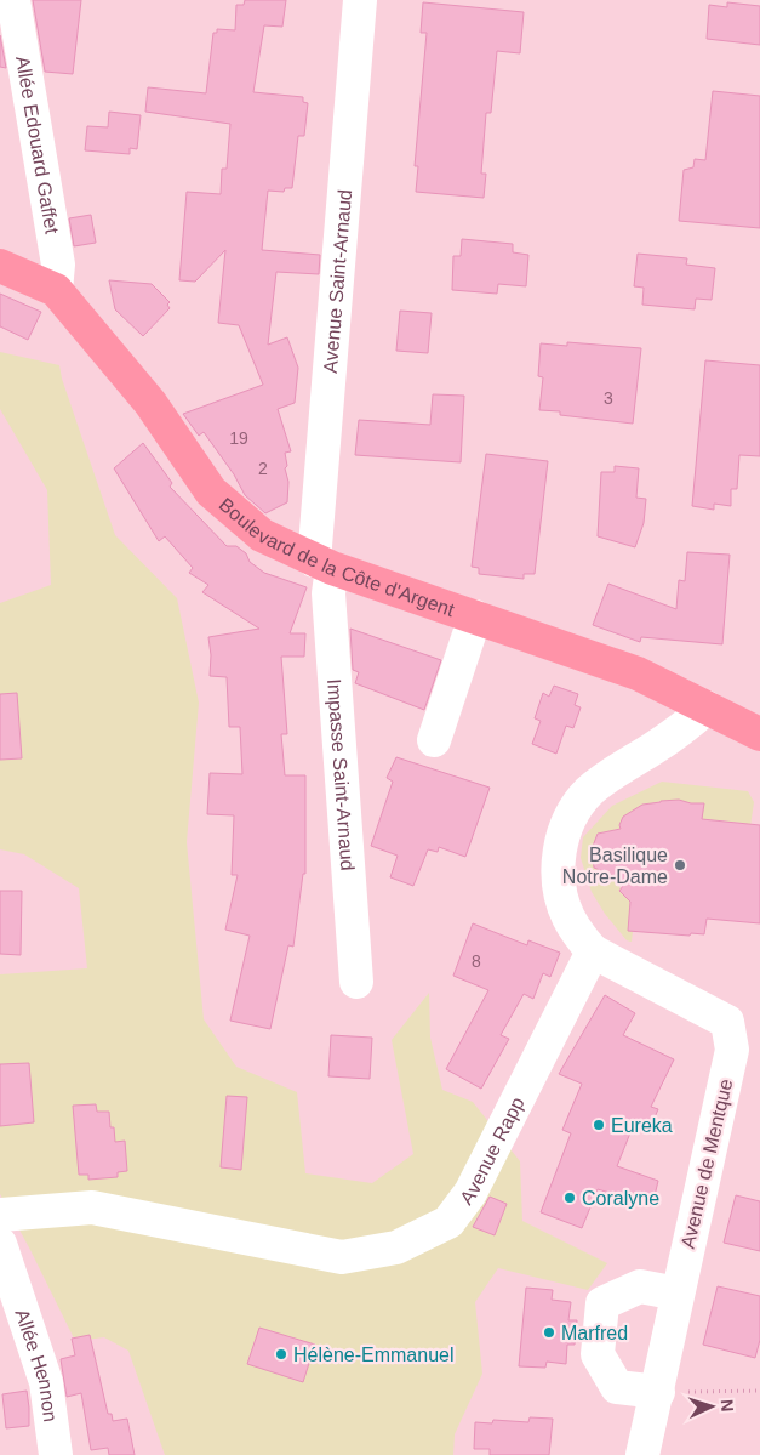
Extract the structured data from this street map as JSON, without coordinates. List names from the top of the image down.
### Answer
{
  "streets": {
    "main road": ["Boulevard de la Côte d'Argent"],
    "street": [
      "Allée Edouard Gaffet",
      "Avenue Saint-Arnaud",
      "Impasse Saint-Arnaud",
      "Avenue Rapp",
      "Avenue de Mentque",
      "Allée Hennon"
    ]
  },
  "crossings": [
    ["Allée Edouard Gaffet", "Boulevard de la Côte d'Argent"],
    ["Avenue Saint-Arnaud", "Boulevard de la Côte d'Argent"],
    ["Avenue Saint-Arnaud", "Impasse Saint-Arnaud"],
    ["Boulevard de la Côte d'Argent", "Impasse Saint-Arnaud"],
    ["Avenue Rapp", "Avenue de Mentque"]
  ],
  "places": [
    "Basilique Notre-Dame",
    "Eureka",
    "Coralyne",
    "Marfred",
    "Hélène-Emmanuel"
  ],
  "house_numbers": [
    "3",
    "19",
    "2",
    "8"
  ],
  "north": "right"
}
